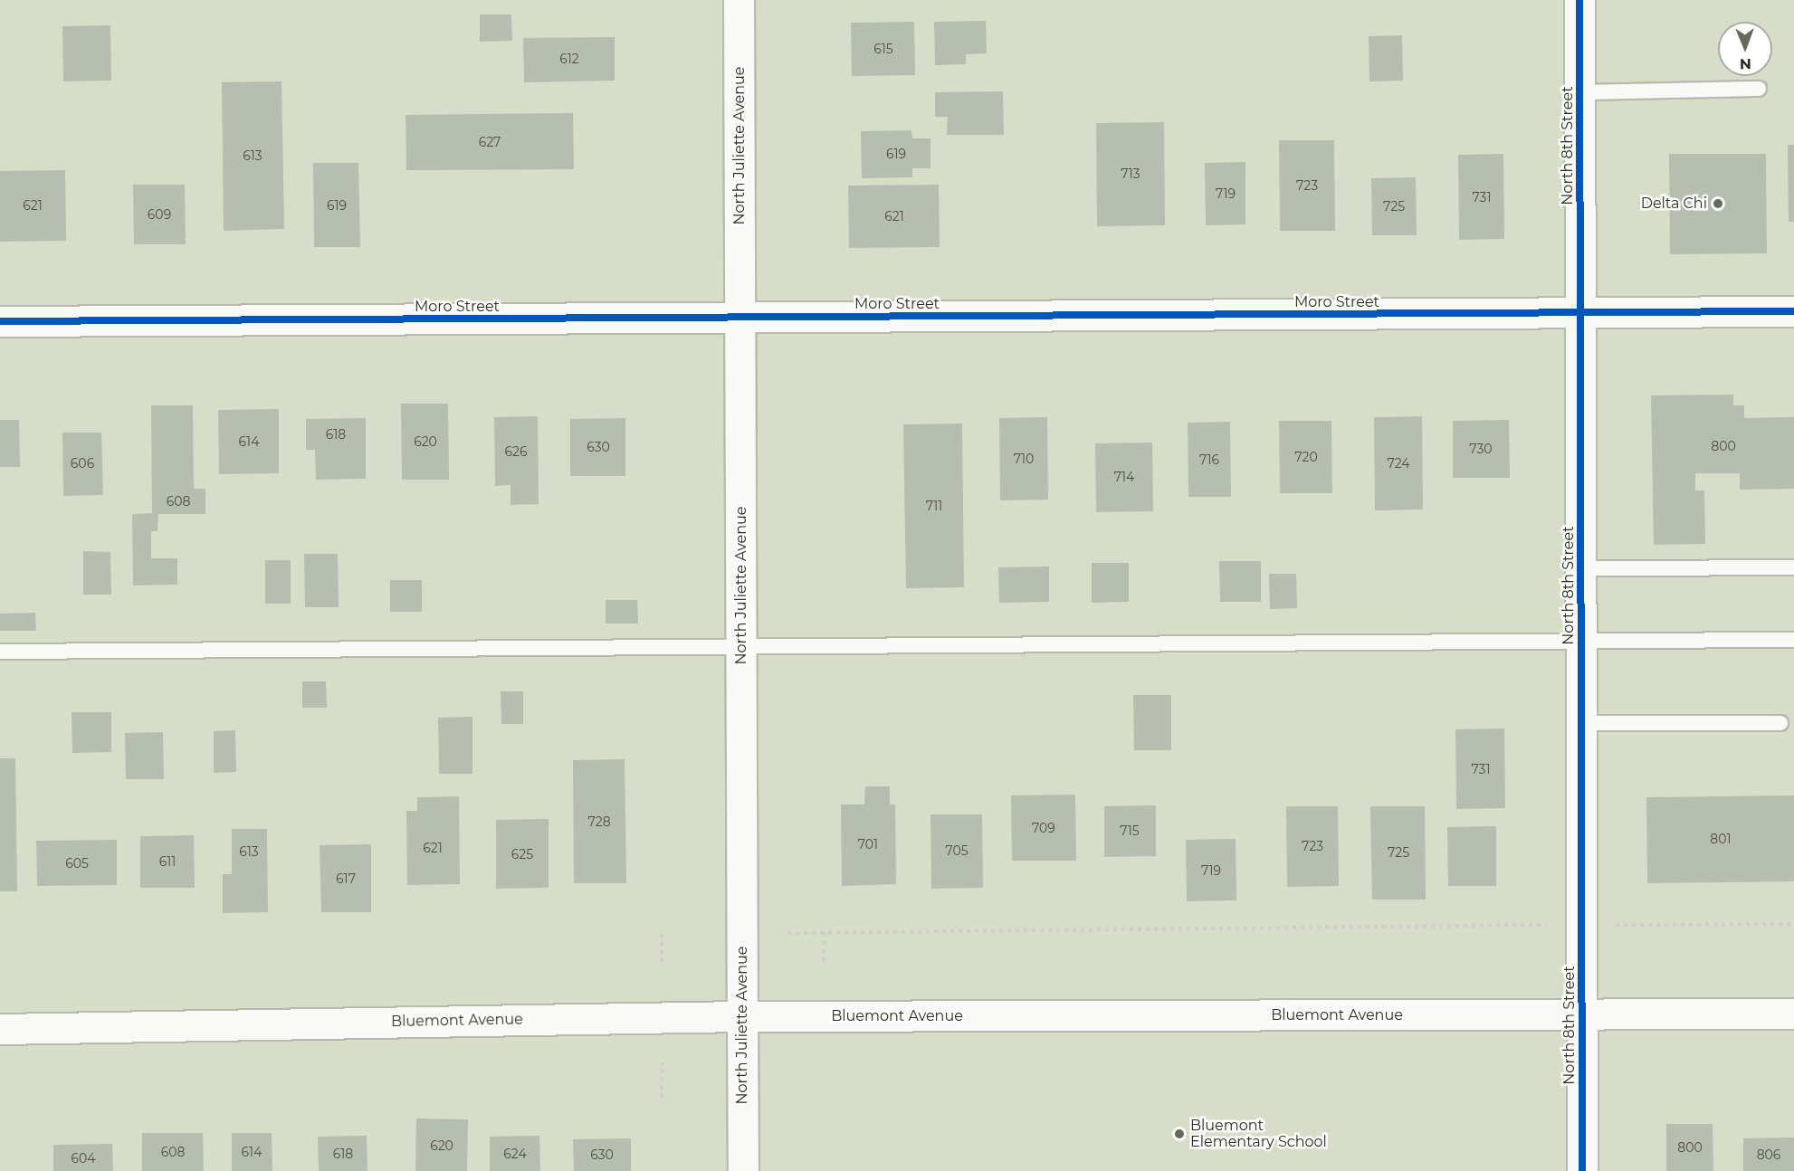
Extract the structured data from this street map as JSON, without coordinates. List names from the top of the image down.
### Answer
{
  "streets": {
    "street": [
      "North Juliette Avenue",
      "North 8th Street",
      "Moro Street",
      "Bluemont Avenue"
    ]
  },
  "crossings": [
    ["North Juliette Avenue", "Moro Street"],
    ["North Juliette Avenue", "Bluemont Avenue"],
    ["North 8th Street", "Moro Street"],
    ["North 8th Street", "Bluemont Avenue"]
  ],
  "places": ["Delta Chi", "Bluemont Elementary School"],
  "house_numbers": [
    "615",
    "612",
    "627",
    "619",
    "613",
    "713",
    "723",
    "719",
    "731",
    "621",
    "619",
    "725",
    "609",
    "621",
    "618",
    "614",
    "620",
    "800",
    "630",
    "730",
    "626",
    "720",
    "710",
    "716",
    "606",
    "724",
    "714",
    "608",
    "711",
    "731",
    "728",
    "709",
    "715",
    "801",
    "701",
    "723",
    "621",
    "705",
    "613",
    "725",
    "625",
    "611",
    "605",
    "719",
    "617",
    "620",
    "800",
    "608",
    "614",
    "618",
    "624",
    "630",
    "806",
    "604"
  ],
  "north": "bottom"
}
